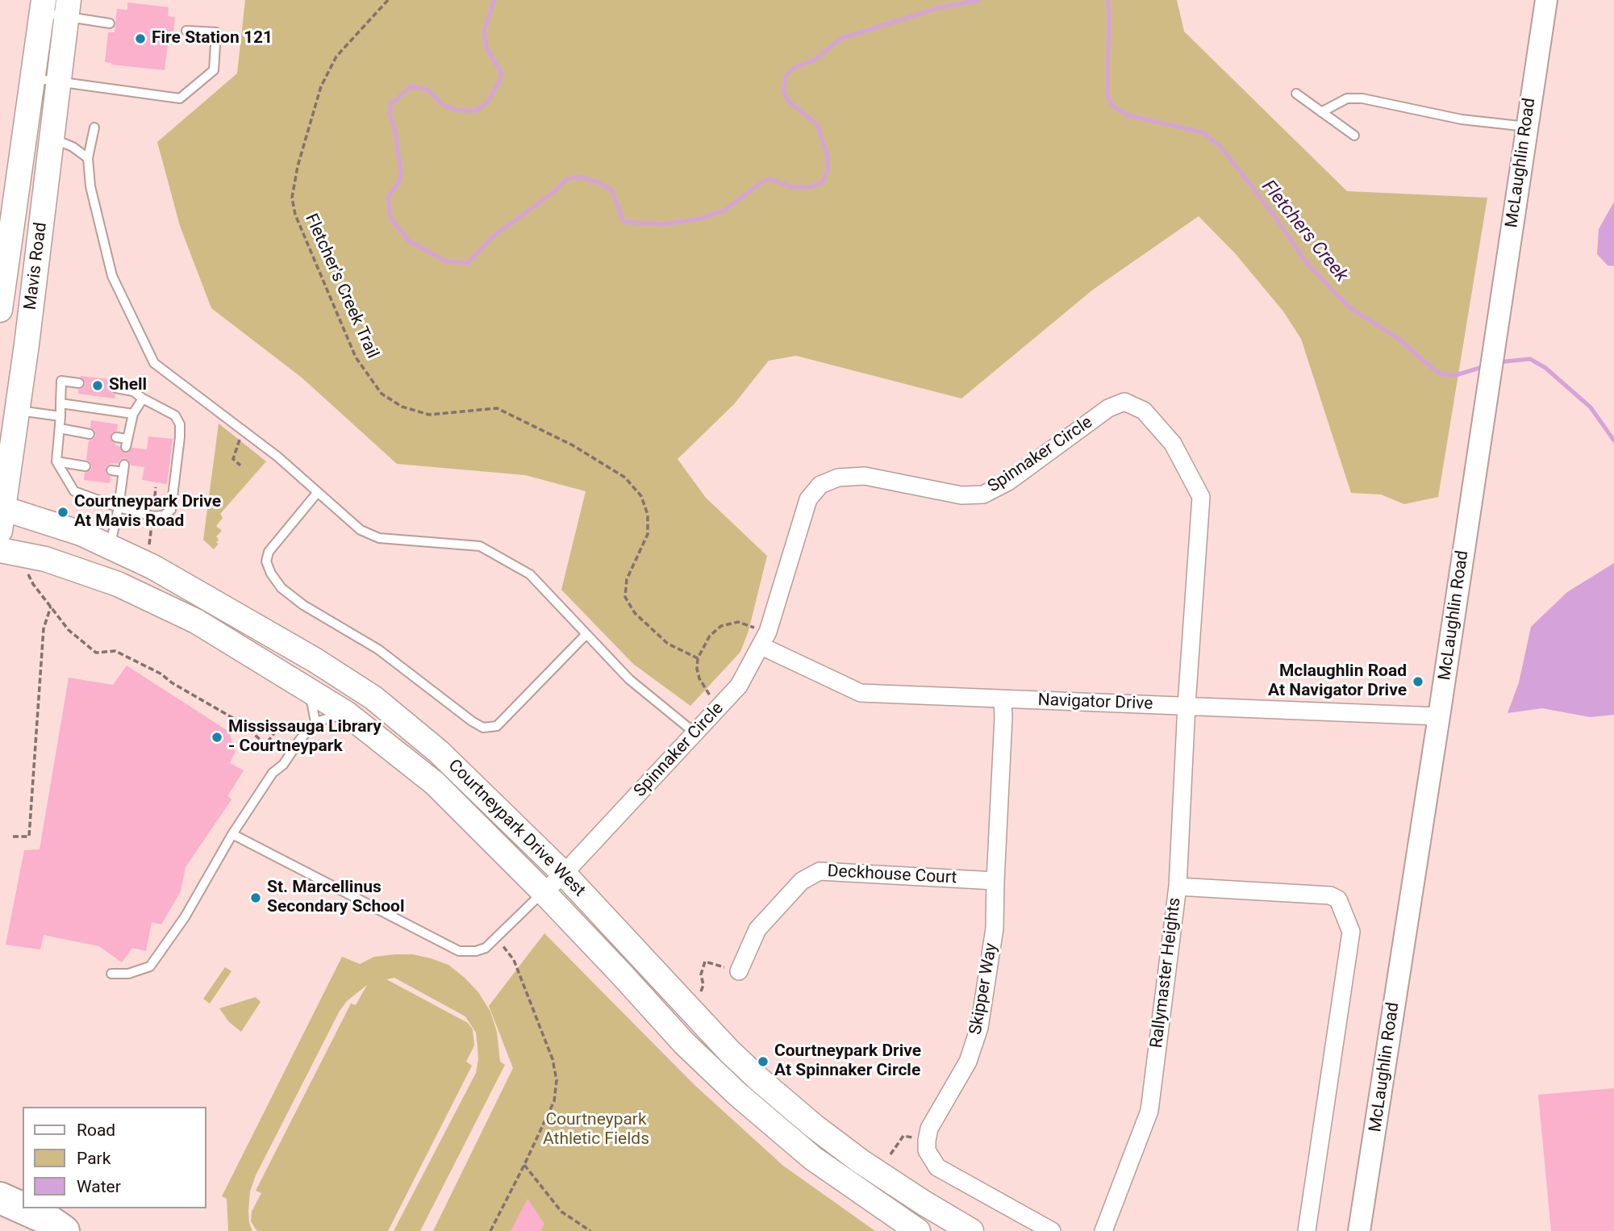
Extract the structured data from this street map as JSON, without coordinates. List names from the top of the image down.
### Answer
{
  "streets": {
    "main road": ["Mavis Road", "Courtneypark Drive West"],
    "street": [
      "McLaughlin Road",
      "Spinnaker Circle",
      "Navigator Drive",
      "Deckhouse Court",
      "Rallymaster Heights",
      "Skipper Way"
    ],
    "path": ["Fletcher's Creek Trail"]
  },
  "crossings": [
    ["McLaughlin Road", "Navigator Drive"],
    ["Mavis Road", "Courtneypark Drive West"],
    ["Spinnaker Circle", "Navigator Drive"],
    ["Spinnaker Circle", "Courtneypark Drive West"],
    ["Spinnaker Circle", "Rallymaster Heights"],
    ["Navigator Drive", "Rallymaster Heights"],
    ["Navigator Drive", "Skipper Way"],
    ["Deckhouse Court", "Skipper Way"]
  ],
  "water": ["Fletchers Creek"],
  "parks": ["Courtneypark Athletic Fields"],
  "places": [
    "Fire Station 121",
    "Shell",
    "Courtneypark Drive At Mavis Road",
    "Mclaughlin Road At Navigator Drive",
    "Mississauga Library - Courtneypark",
    "St. Marcellinus Secondary School",
    "Courtneypark Drive At Spinnaker Circle"
  ],
  "legend": ["Road", "Park", "Water"]
}
